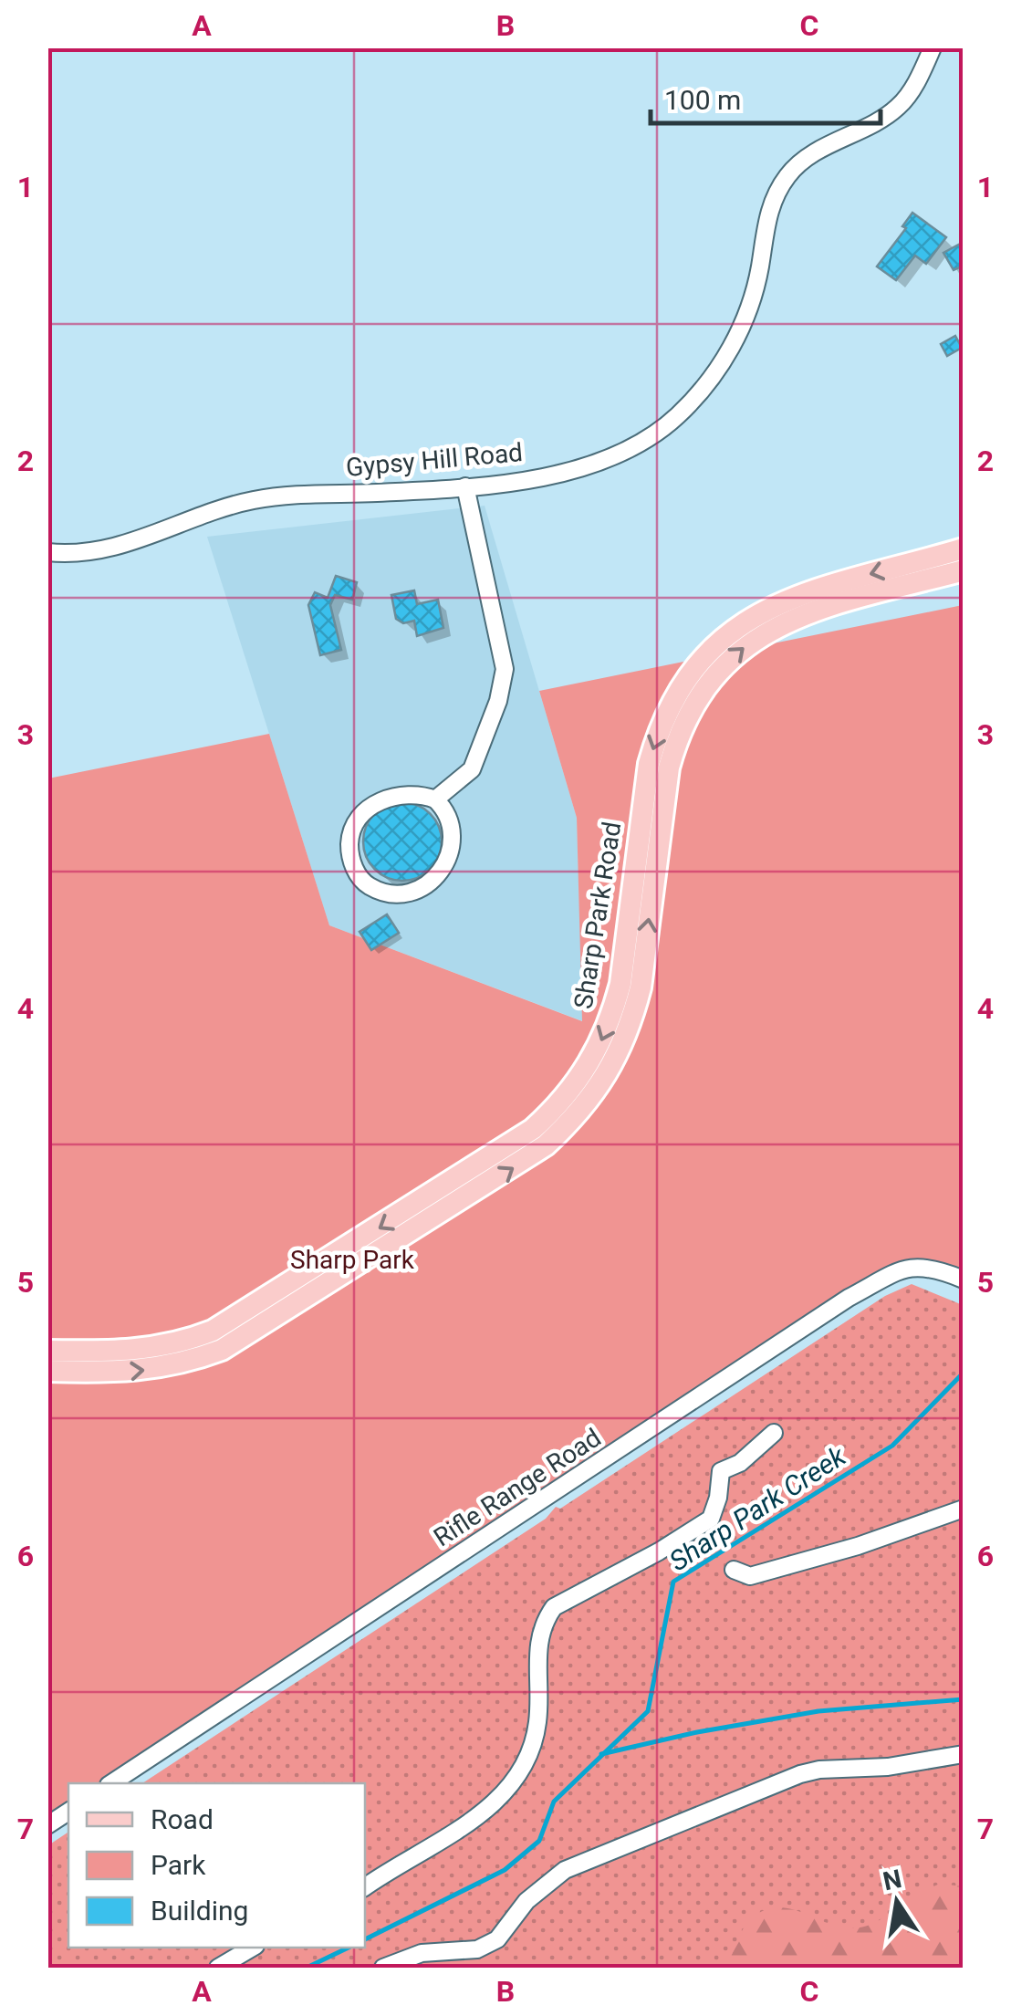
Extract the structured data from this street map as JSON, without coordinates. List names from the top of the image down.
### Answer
{
  "streets": {
    "main road": ["Sharp Park Road"],
    "street": ["Gypsy Hill Road", "Rifle Range Road"]
  },
  "water": ["Sharp Park Creek"],
  "parks": ["Sharp Park"],
  "legend": ["Road", "Park", "Building"],
  "scale_bar": "100 m",
  "north": "top",
  "grid": {
    "columns": ["A", "B", "C"],
    "rows": [
      "1",
      "2",
      "3",
      "4",
      "5",
      "6",
      "7"
    ]
  }
}
